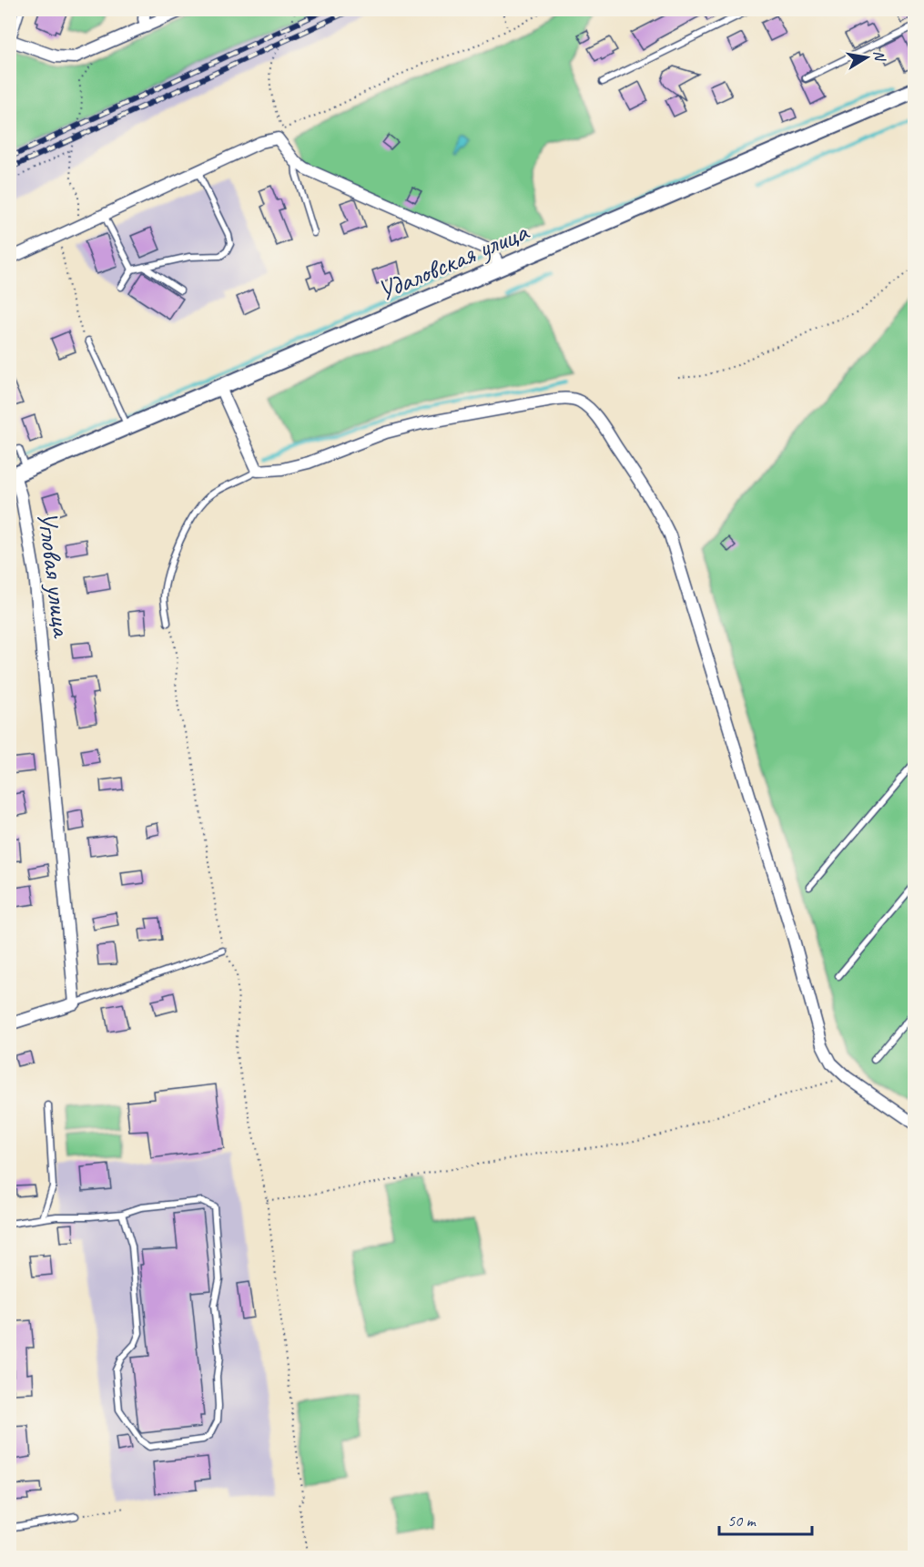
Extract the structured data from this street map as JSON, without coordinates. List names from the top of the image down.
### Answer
{
  "streets": {
    "main road": ["Удаловская улица"],
    "street": ["Угловая улица"]
  },
  "crossings": [
    ["Удаловская улица", "Угловая улица"]
  ],
  "scale_bar": "50 m",
  "north": "right"
}
